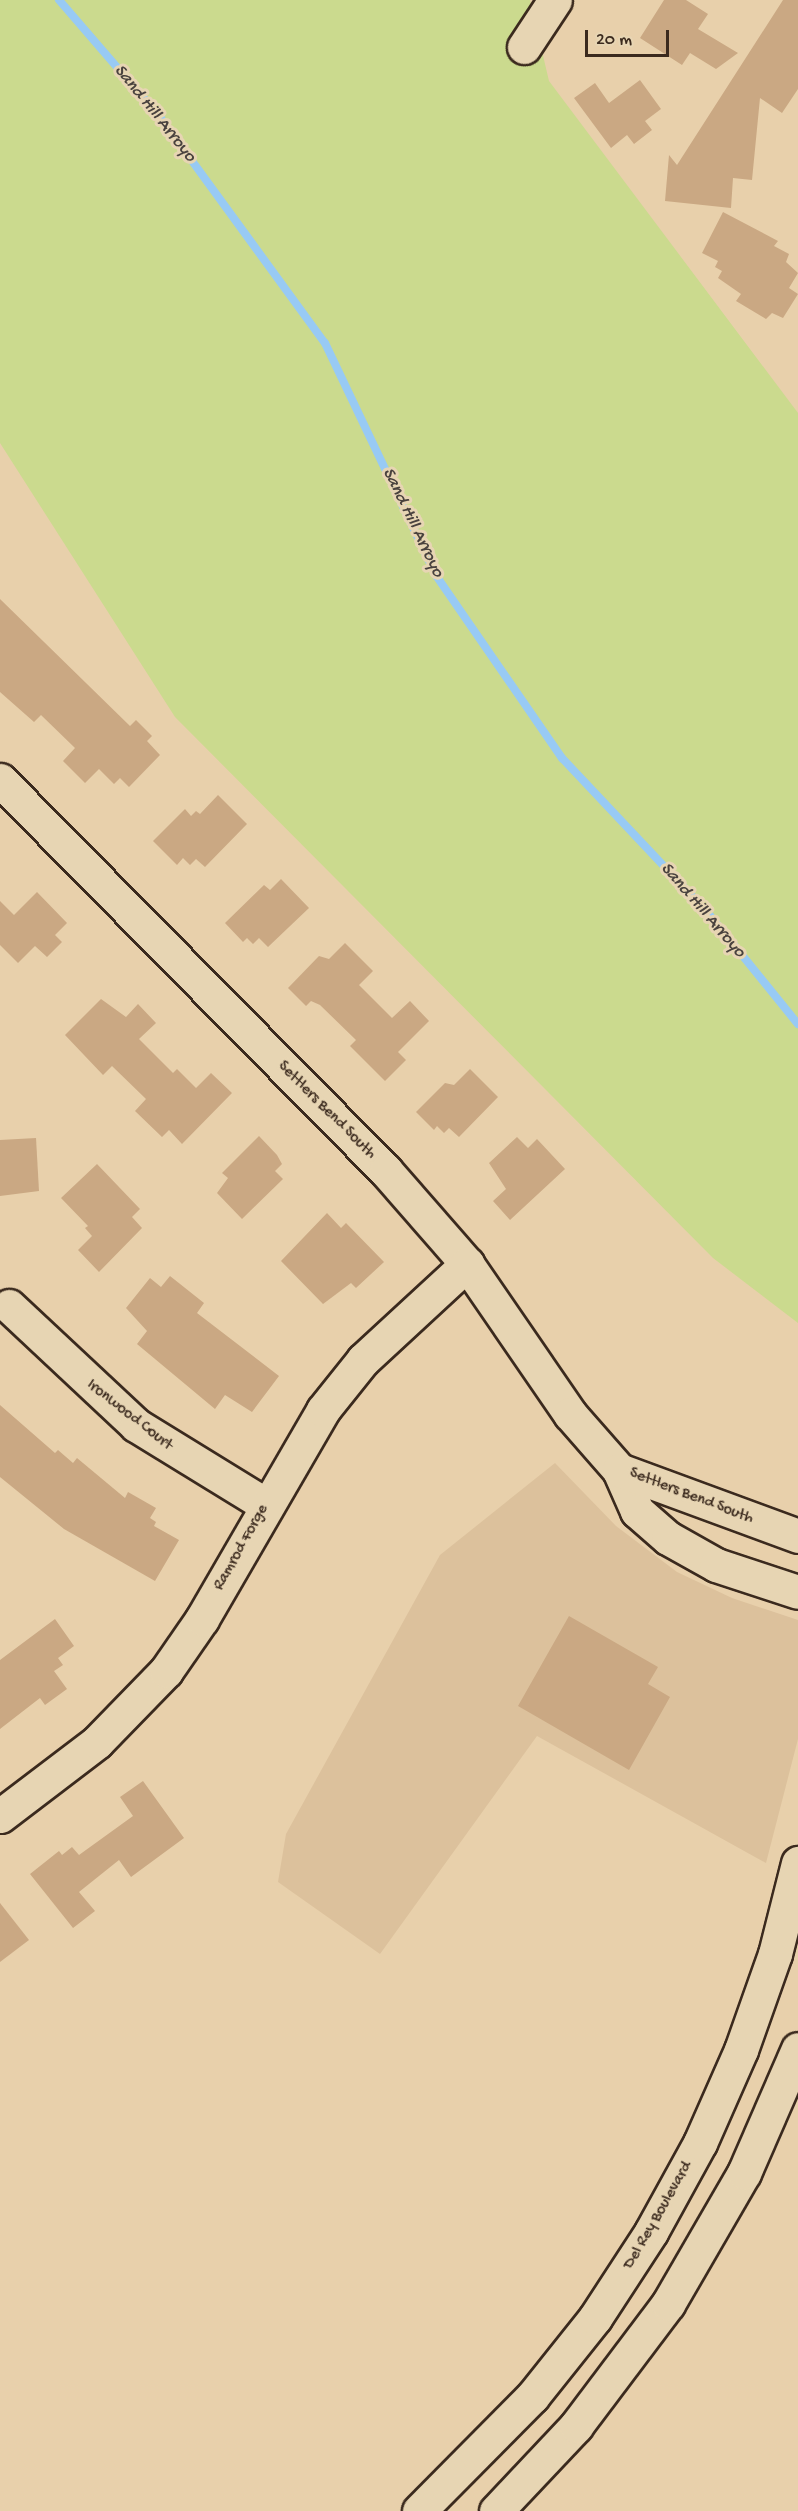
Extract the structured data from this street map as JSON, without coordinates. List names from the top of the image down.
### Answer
{
  "streets": {
    "street": [
      "Settlers Bend South",
      "Ironwood Court",
      "Ramrod Forge",
      "Del Rey Boulevard"
    ]
  },
  "crossings": [
    ["Settlers Bend South", "Ramrod Forge"],
    ["Ironwood Court", "Ramrod Forge"]
  ],
  "water": ["Sand Hill Arroyo"],
  "scale_bar": "20 m"
}
